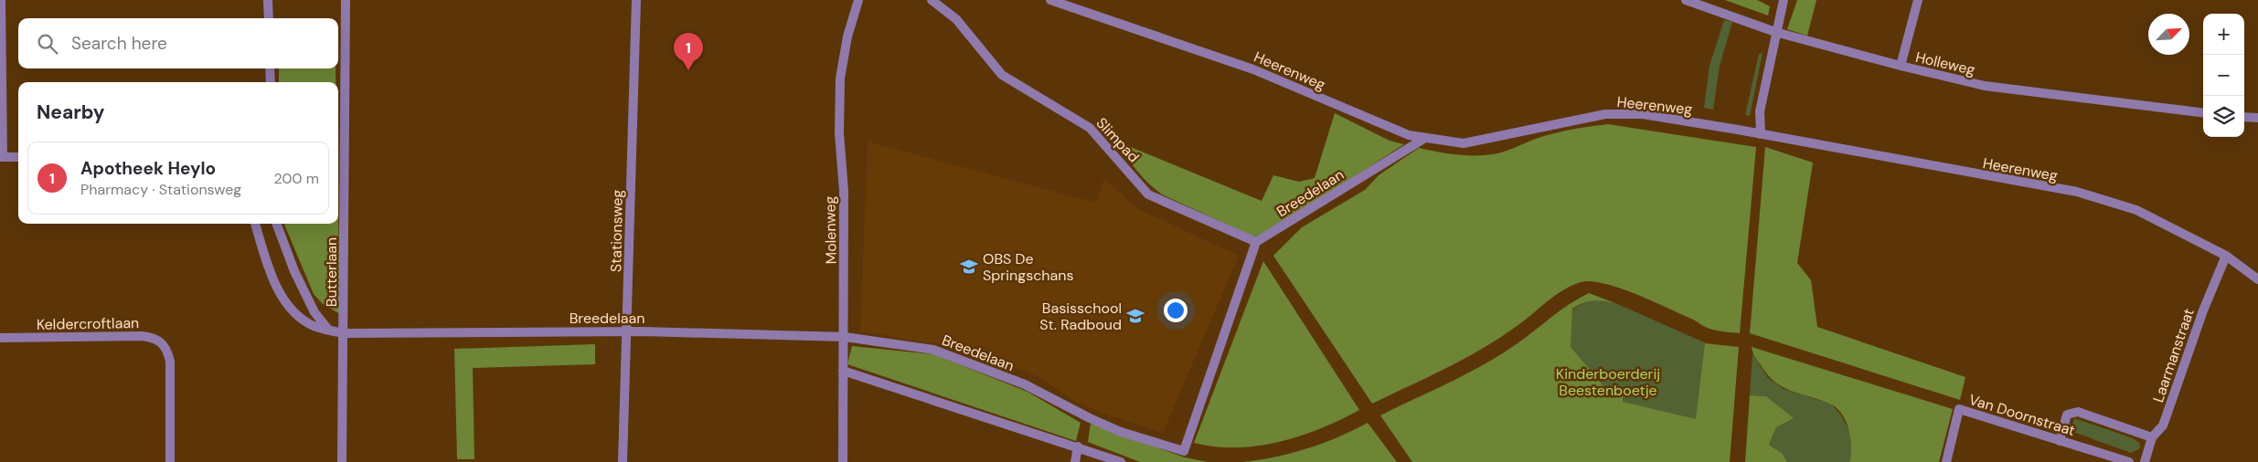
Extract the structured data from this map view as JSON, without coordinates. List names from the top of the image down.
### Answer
{
  "streets": {
    "street": [
      "Holleweg",
      "Heerenweg",
      "Slimpad",
      "Breedelaan",
      "Molenweg",
      "Stationsweg",
      "Butterlaan",
      "Keldercroftlaan",
      "Laarmanstraat",
      "Van Doornstraat"
    ]
  },
  "crossings": [
    ["Heerenweg", "Breedelaan"],
    ["Heerenweg", "Laarmanstraat"],
    ["Slimpad", "Breedelaan"],
    ["Breedelaan", "Molenweg"],
    ["Breedelaan", "Stationsweg"],
    ["Breedelaan", "Butterlaan"]
  ],
  "parks": ["Kinderboerderij Beestenboetje"],
  "places": {
    "school or university": ["OBS De Springschans", "Basisschool St. Radboud"]
  },
  "north": "top right",
  "page": {
    "map_buttons": ["+", "−"],
    "search": "Search here",
    "pins": "1",
    "heading": "Nearby",
    "list": [
      {
        "mark": "1",
        "name": "Apotheek Heylo",
        "note": "Pharmacy · Stationsweg",
        "value": "200 m"
      }
    ]
  }
}
